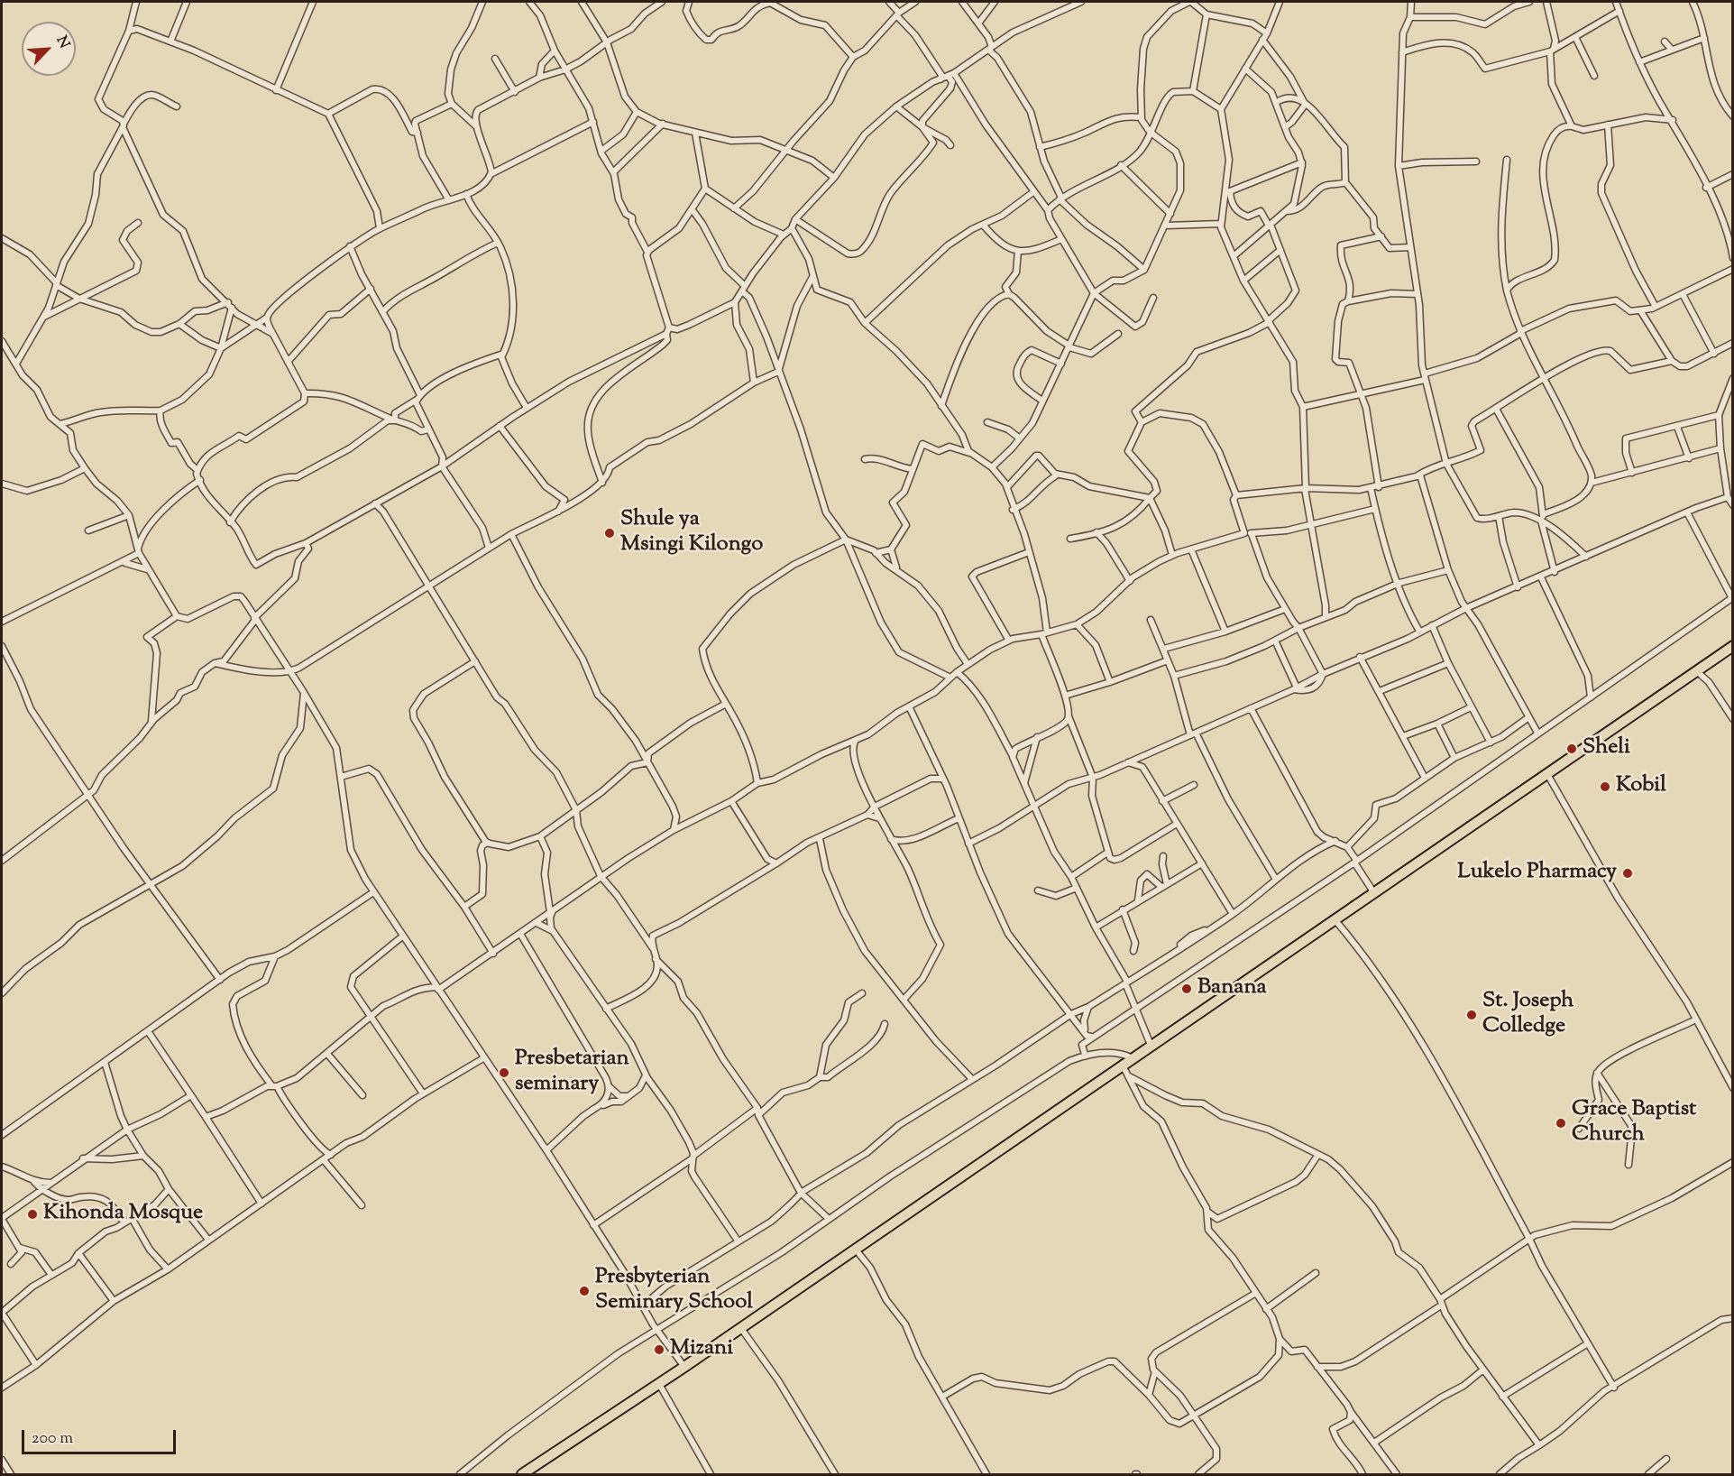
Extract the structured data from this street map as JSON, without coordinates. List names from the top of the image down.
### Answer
{
  "places": [
    "Shule ya Msingi Kilongo",
    "Sheli",
    "Kobil",
    "Lukelo Pharmacy",
    "Banana",
    "St. Joseph Colledge",
    "Presbetarian seminary",
    "Grace Baptist Church",
    "Kihonda Mosque",
    "Presbyterian Seminary School",
    "Mizani"
  ],
  "scale_bar": "200 m",
  "north": "top right"
}
